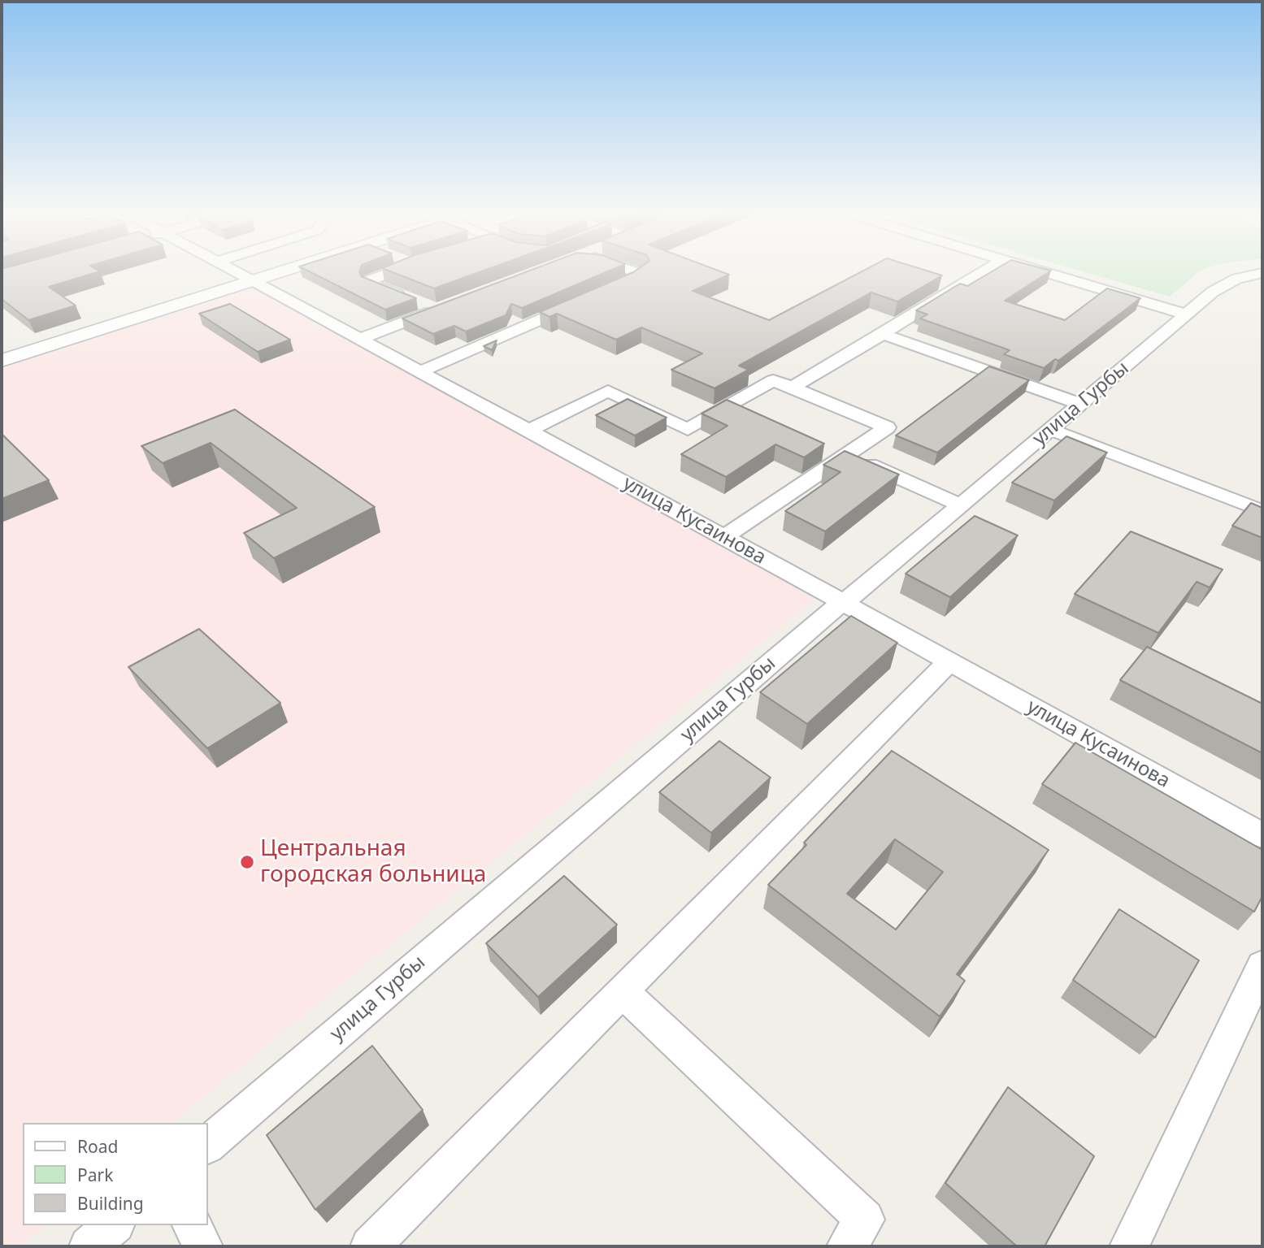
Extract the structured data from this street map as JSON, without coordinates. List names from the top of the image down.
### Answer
{
  "streets": {
    "street": ["улица Гурбы", "улица Кусаинова"]
  },
  "crossings": [
    ["улица Гурбы", "улица Кусаинова"]
  ],
  "places": ["Центральная городская больница"],
  "legend": ["Road", "Park", "Building"]
}
